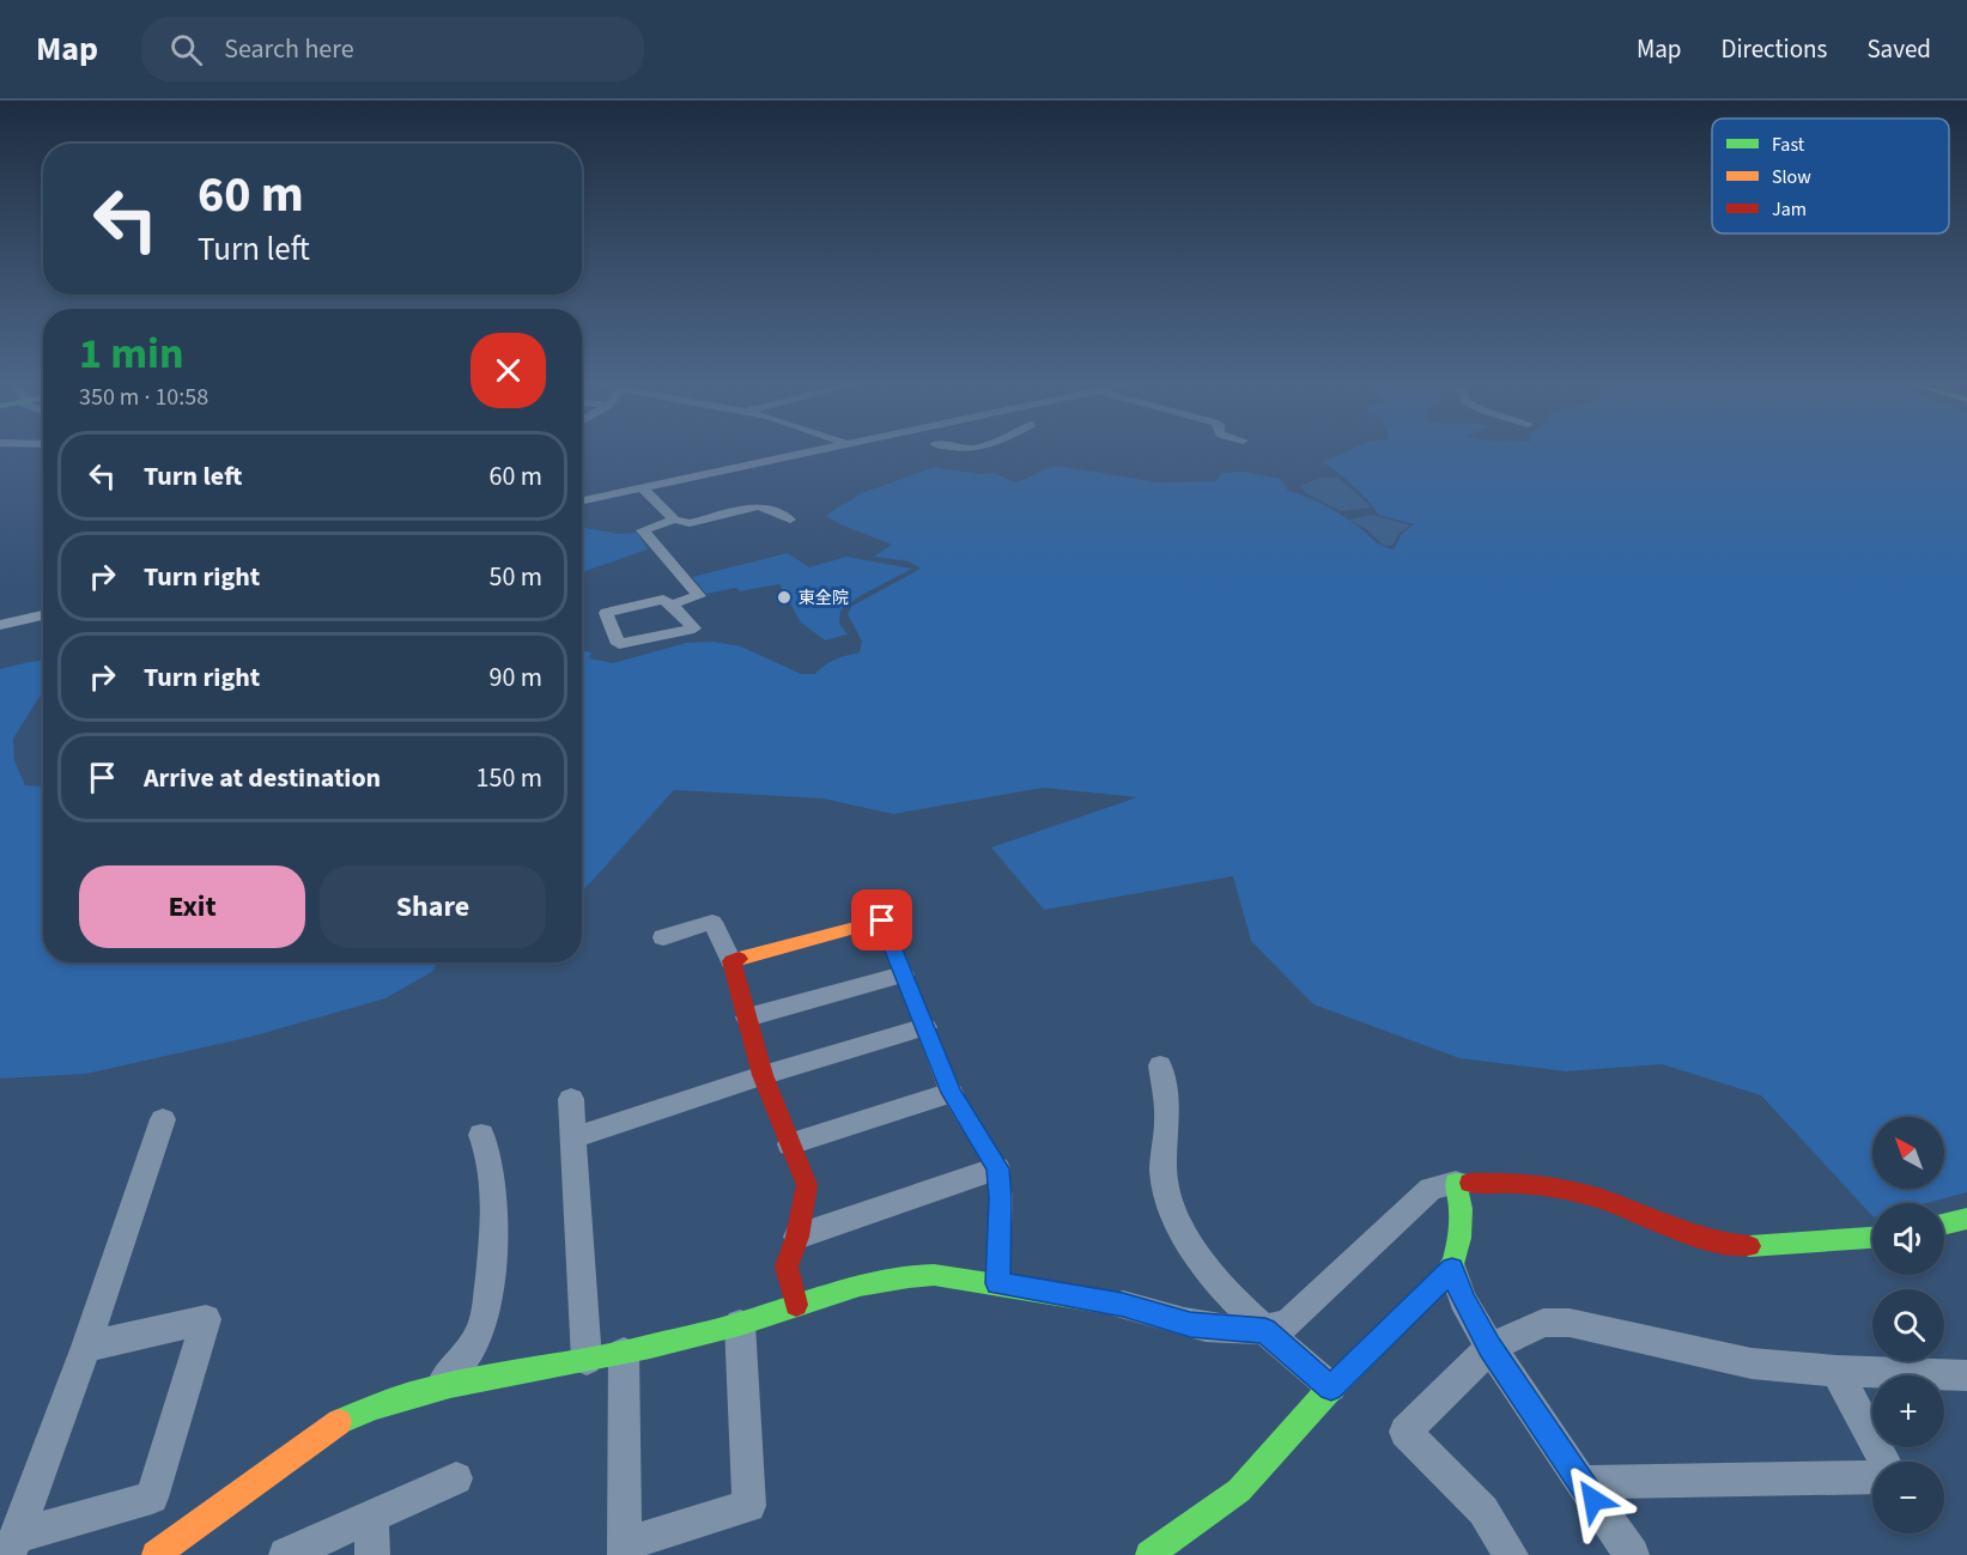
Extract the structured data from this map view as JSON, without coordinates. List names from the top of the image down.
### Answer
{
  "places": ["東全院"],
  "legend": ["Fast", "Slow", "Jam"],
  "north": "top left",
  "page": {
    "header": "Map",
    "search": "Search here",
    "nav": ["Map", "Directions", "Saved"],
    "turn": ["60 m", "Turn left"],
    "heading": ["1 min", "350 m · 10:58"],
    "list": [
      {
        "name": "Turn left",
        "value": "60 m"
      },
      {
        "name": "Turn right",
        "value": "50 m"
      },
      {
        "name": "Turn right",
        "value": "90 m"
      },
      {
        "name": "Arrive at destination",
        "value": "150 m"
      }
    ],
    "buttons": ["Exit", "Share"],
    "map_buttons": ["+", "−"]
  }
}
